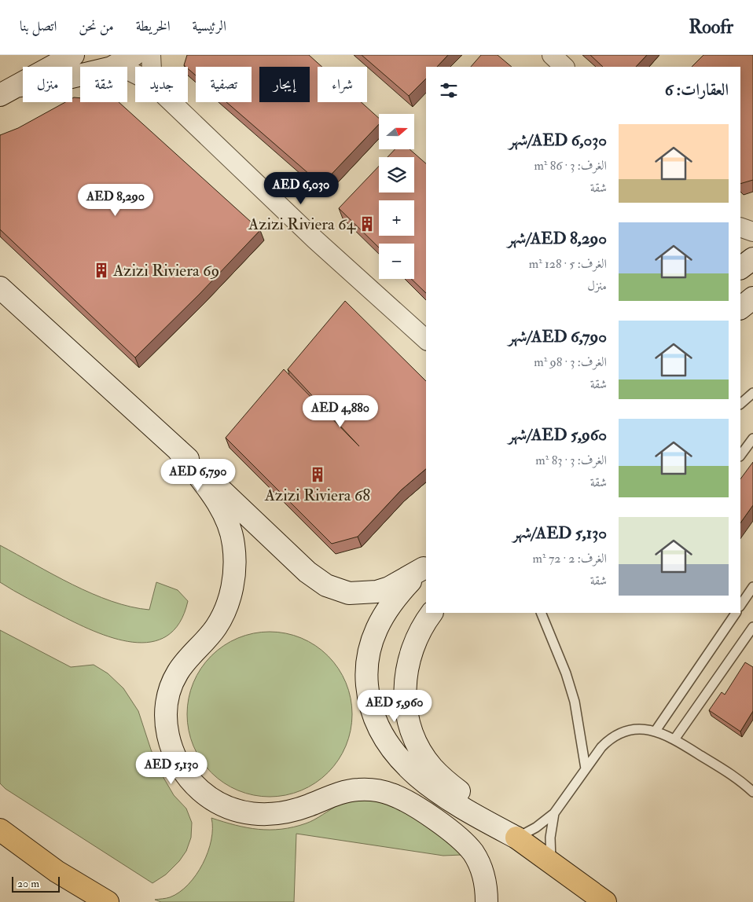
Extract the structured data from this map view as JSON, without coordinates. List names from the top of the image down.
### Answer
{
  "places": {
    "building": ["Azizi Riviera 64", "Azizi Riviera 69", "Azizi Riviera 68"]
  },
  "scale_bar": "20 m",
  "north": "right",
  "page": {
    "header": "Roofr",
    "nav": [
      "الرئيسية",
      "الخريطة",
      "من نحن",
      "اتصل بنا"
    ],
    "chip": [
      "شراء",
      "إيجار",
      "تصفية",
      "جديد",
      "شقة",
      "منزل"
    ],
    "heading": "العقارات: 6",
    "map_buttons": ["+", "−"],
    "list": [
      {
        "name": "AED 6,030/شهر",
        "note": "الغرف: 3 · 86 m² · شقة"
      },
      {
        "name": "AED 8,290/شهر",
        "note": "الغرف: 5 · 128 m² · منزل"
      },
      {
        "name": "AED 6,790/شهر",
        "note": "الغرف: 3 · 98 m² · شقة"
      },
      {
        "name": "AED 5,960/شهر",
        "note": "الغرف: 3 · 83 m² · شقة"
      },
      {
        "name": "AED 5,130/شهر",
        "note": "الغرف: 2 · 72 m² · شقة"
      }
    ],
    "price": [
      "AED 6,030",
      "AED 8,290",
      "AED 4,880",
      "AED 6,790",
      "AED 5,960",
      "AED 5,130"
    ],
    "scale": "20 m"
  }
}
